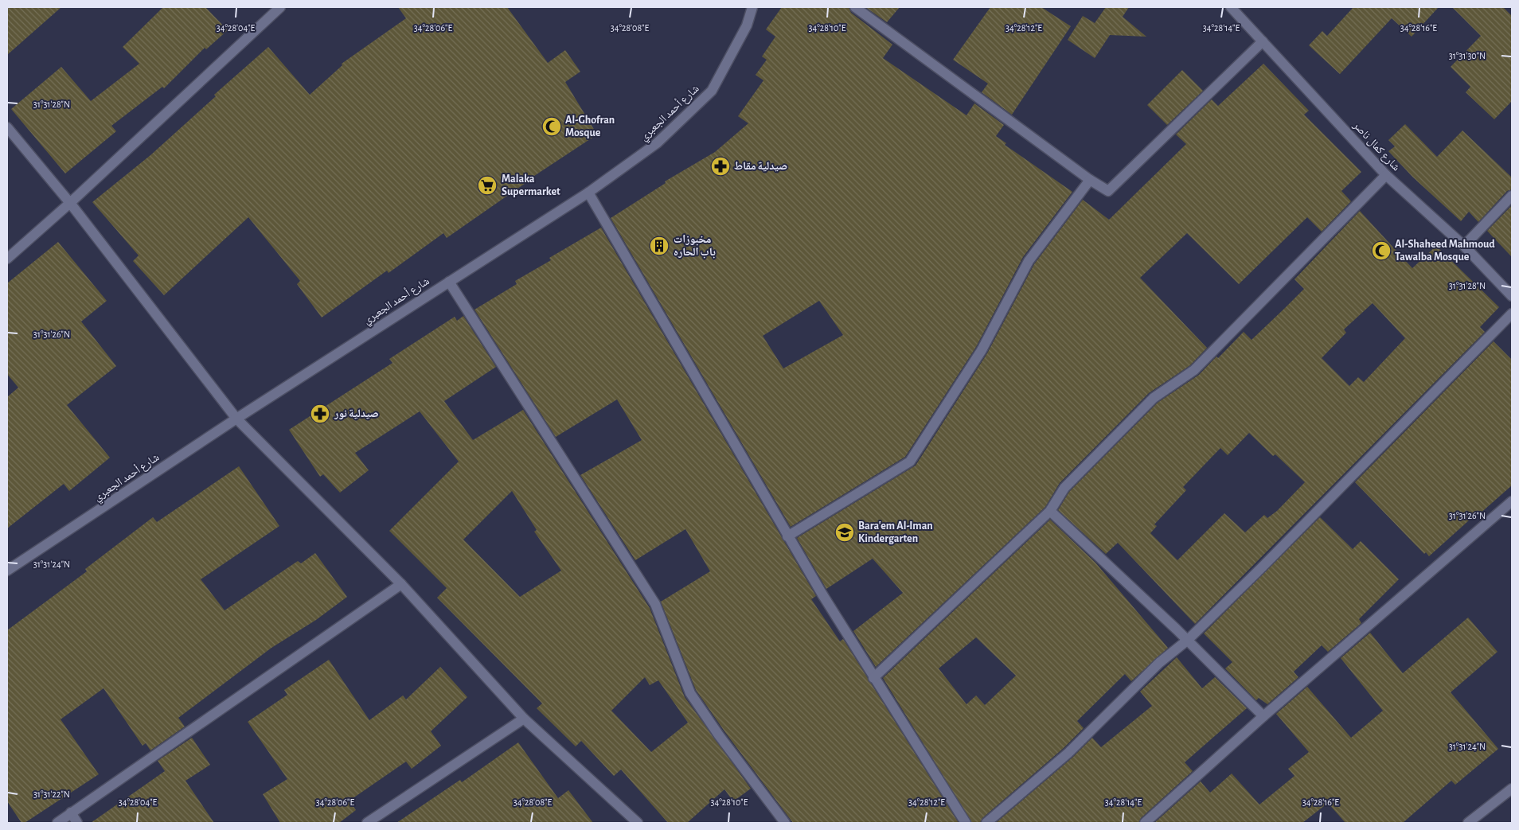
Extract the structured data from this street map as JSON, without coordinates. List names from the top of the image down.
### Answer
{
  "streets": {
    "street": ["شارع أحمد الجعبري", "شارع كمال ناصر"]
  },
  "places": {
    "mosque": ["Al-Ghofran Mosque", "Al-Shaheed Mahmoud Tawalba Mosque"],
    "pharmacy": ["صيدلية مقاط", "صيدلية نور"],
    "supermarket": ["Malaka Supermarket"],
    "building": ["مخبوزات باب الحاره"],
    "school or university": ["Bara'em Al-Iman Kindergarten"]
  },
  "coordinates": [
    "34°28'04\"E",
    "34°28'06\"E",
    "34°28'08\"E",
    "34°28'10\"E",
    "34°28'12\"E",
    "34°28'14\"E",
    "34°28'16\"E",
    "31°31'30\"N",
    "31°31'28\"N",
    "31°31'26\"N",
    "31°31'24\"N",
    "31°31'22\"N"
  ]
}
